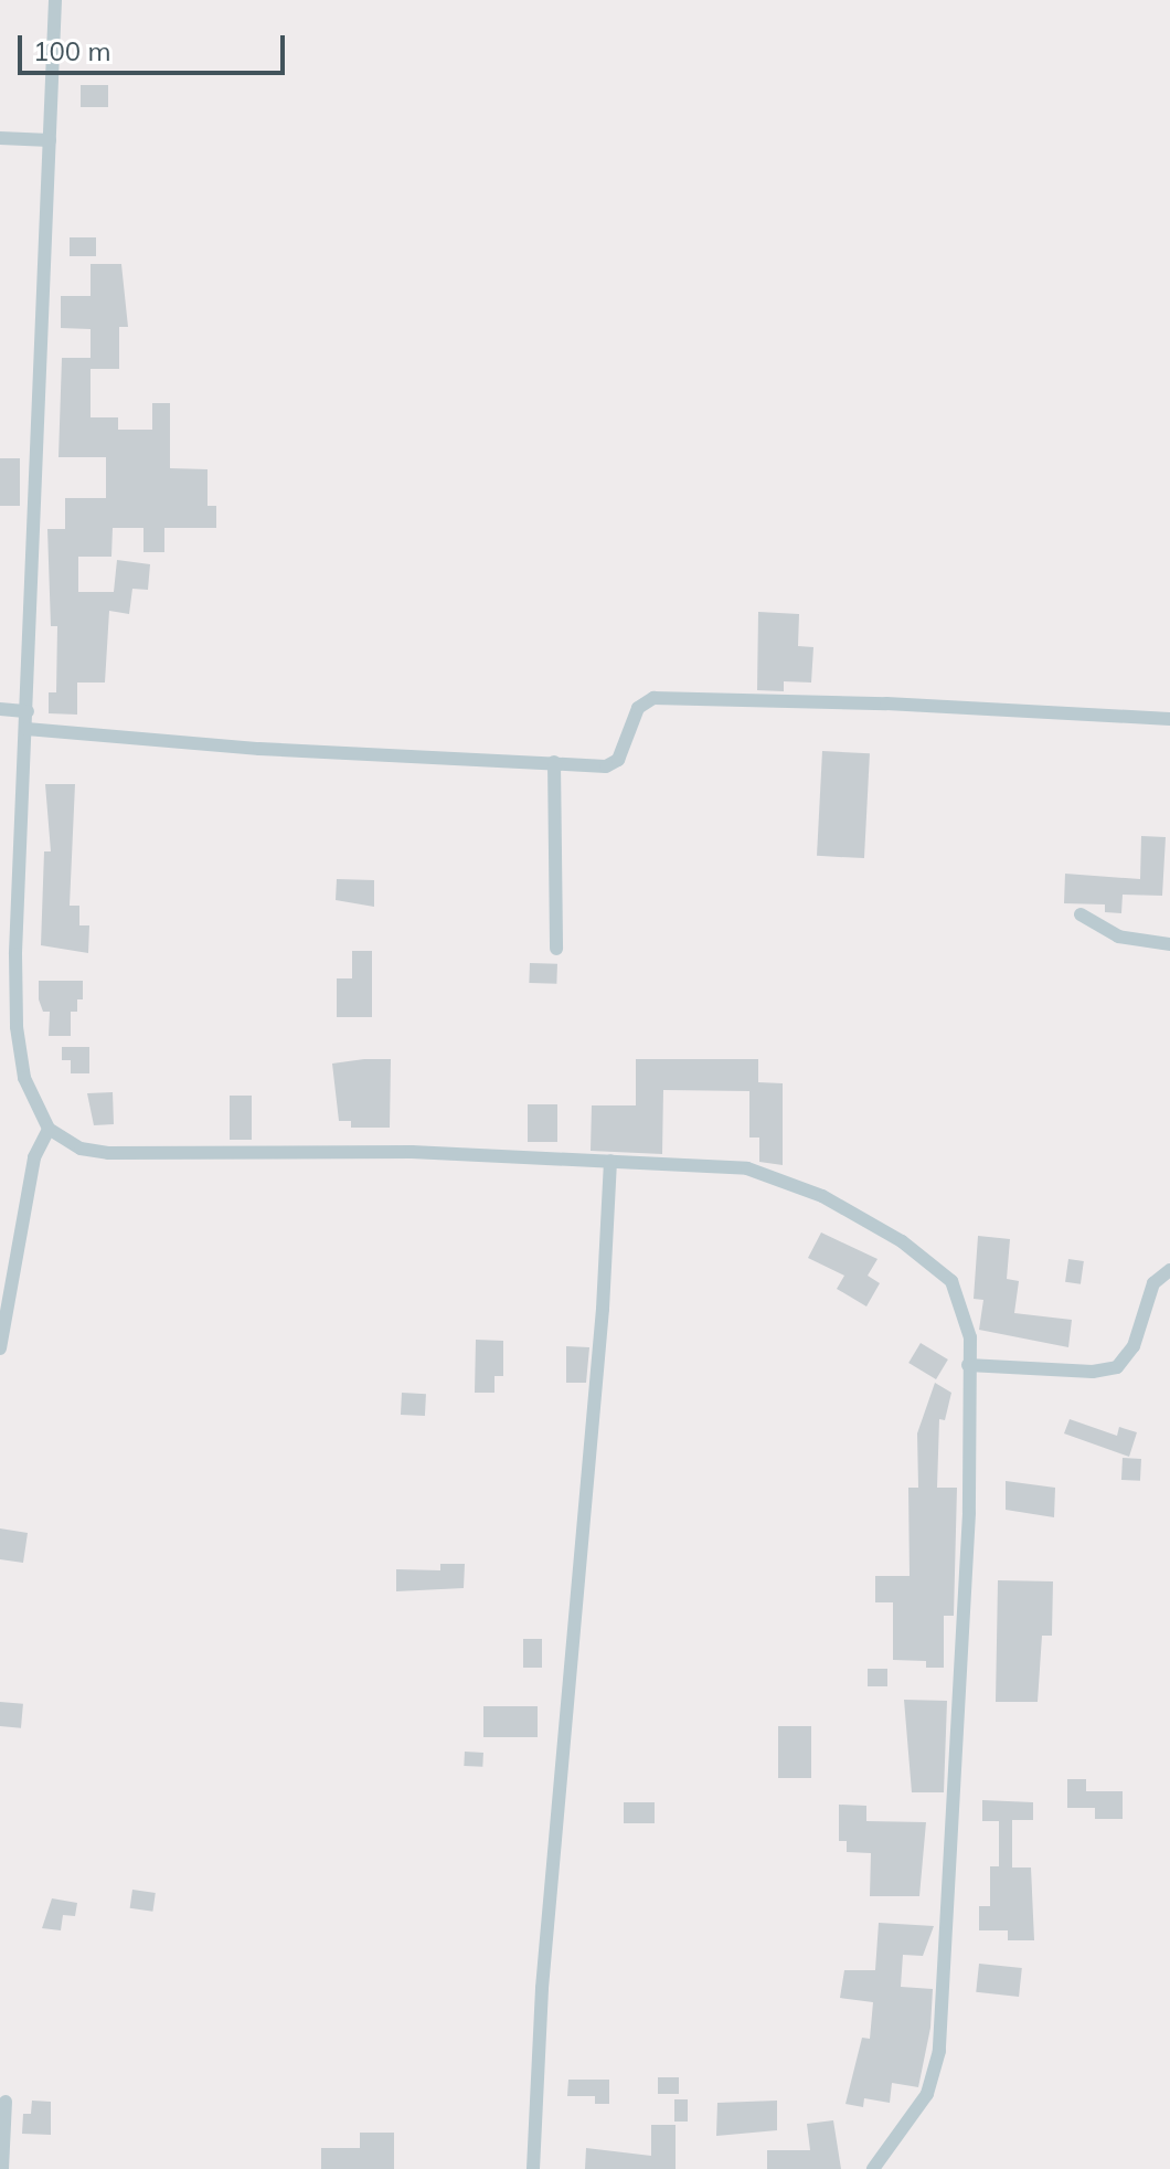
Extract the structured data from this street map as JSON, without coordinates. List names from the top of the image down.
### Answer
{
  "scale_bar": "100 m"
}
